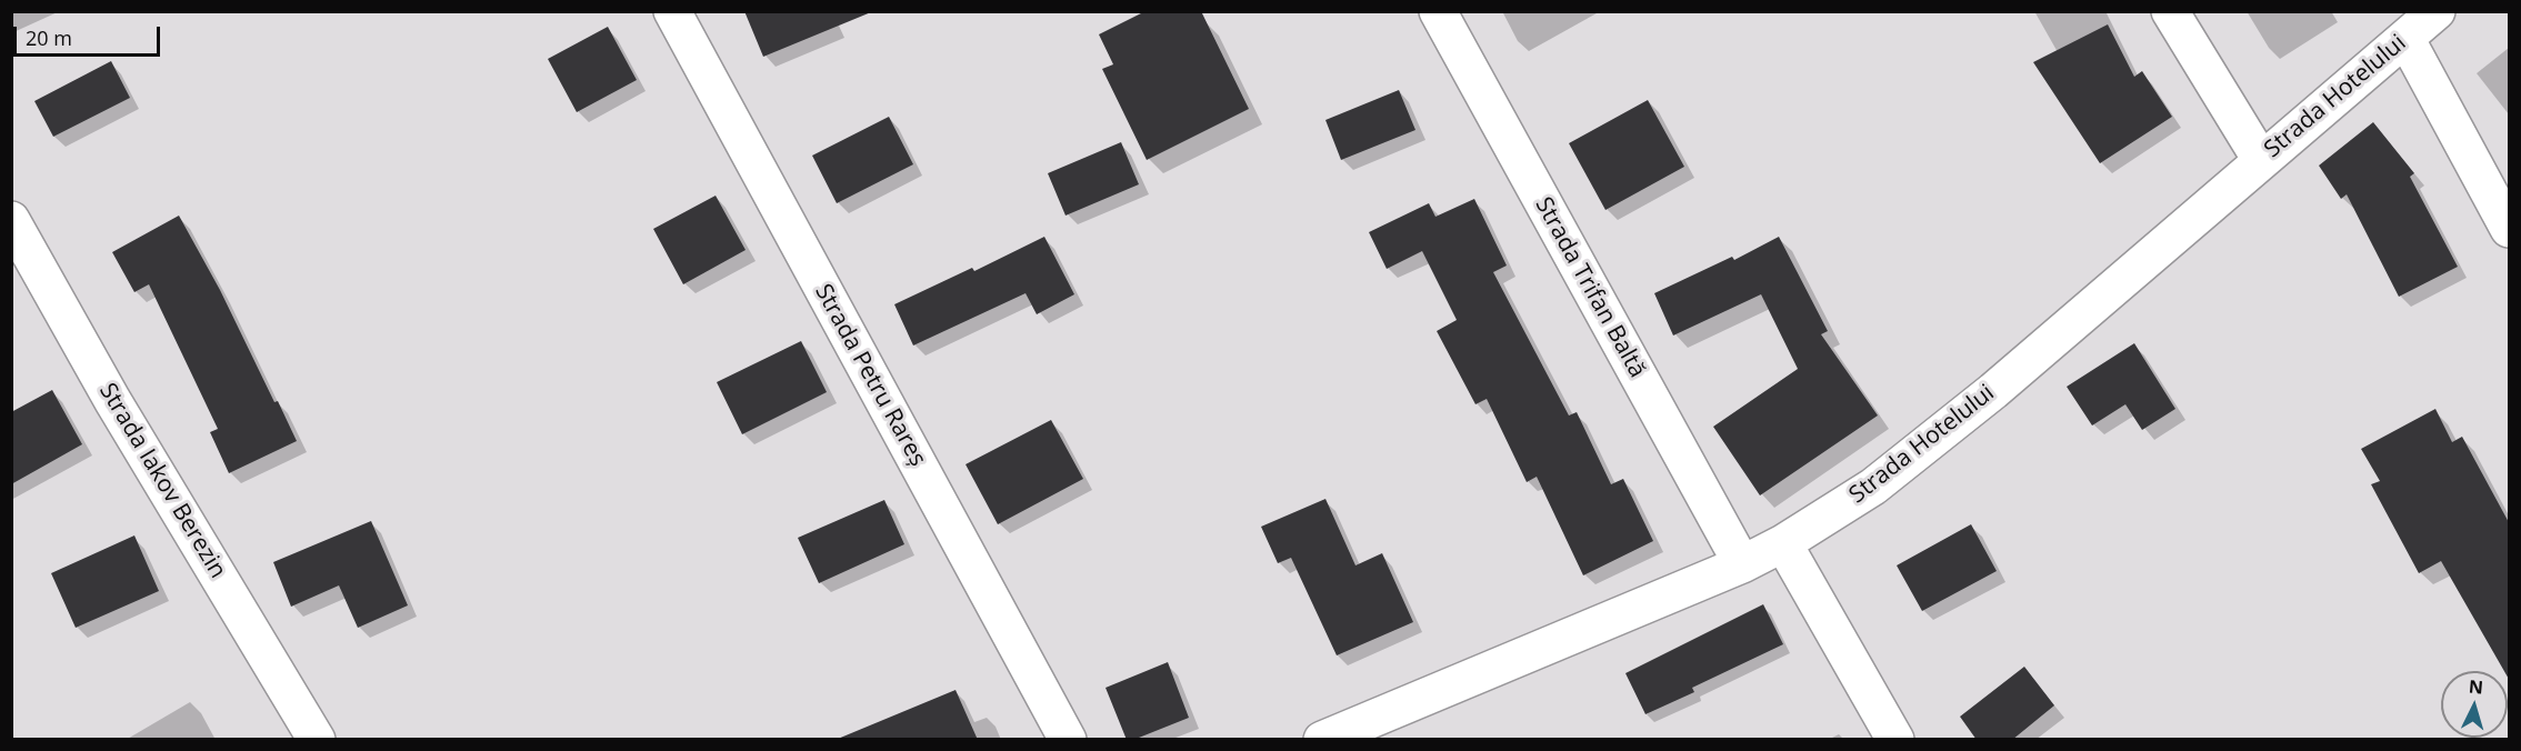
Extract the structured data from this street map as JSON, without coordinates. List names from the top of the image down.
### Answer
{
  "streets": {
    "street": [
      "Strada Hotelului",
      "Strada Trifan Baltă",
      "Strada Petru Rareș",
      "Strada Iakov Berezin"
    ]
  },
  "crossings": [
    ["Strada Hotelului", "Strada Trifan Baltă"]
  ],
  "scale_bar": "20 m",
  "north": "top"
}
